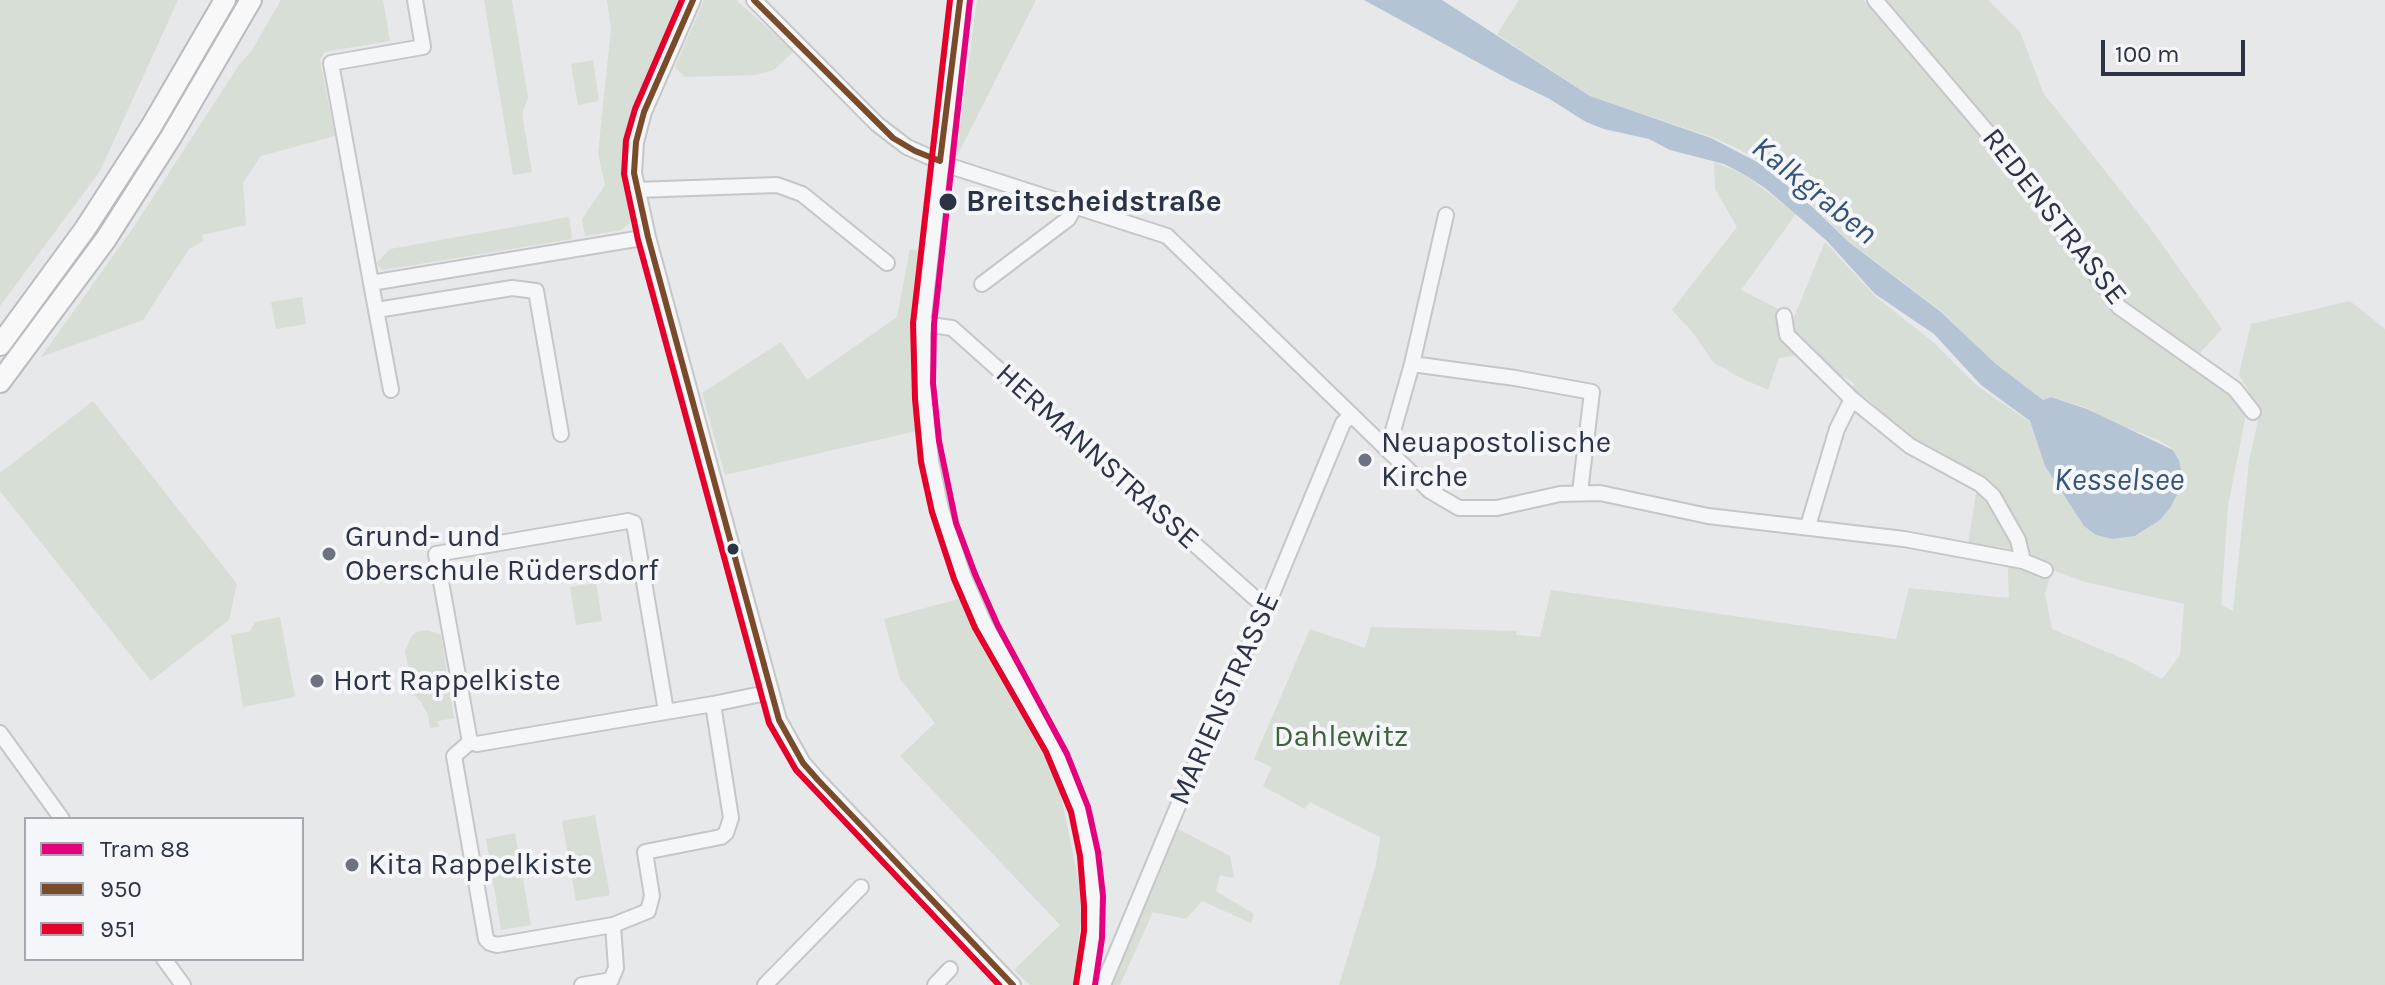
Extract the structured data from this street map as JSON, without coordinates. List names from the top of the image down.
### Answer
{
  "streets": {
    "street": ["REDENSTRASSE", "HERMANNSTRASSE", "MARIENSTRASSE"]
  },
  "crossings": [
    ["HERMANNSTRASSE", "MARIENSTRASSE"]
  ],
  "water": ["Kalkgraben", "Kesselsee"],
  "parks": ["Dahlewitz"],
  "places": [
    "Breitscheidstraße",
    "Neuapostolische Kirche",
    "Grund- und Oberschule Rüdersdorf",
    "Hort Rappelkiste",
    "Kita Rappelkiste"
  ],
  "lines": ["tram line 88", "transit line 950", "transit line 951"],
  "legend": ["Tram 88", "950", "951"],
  "scale_bar": "100 m"
}
